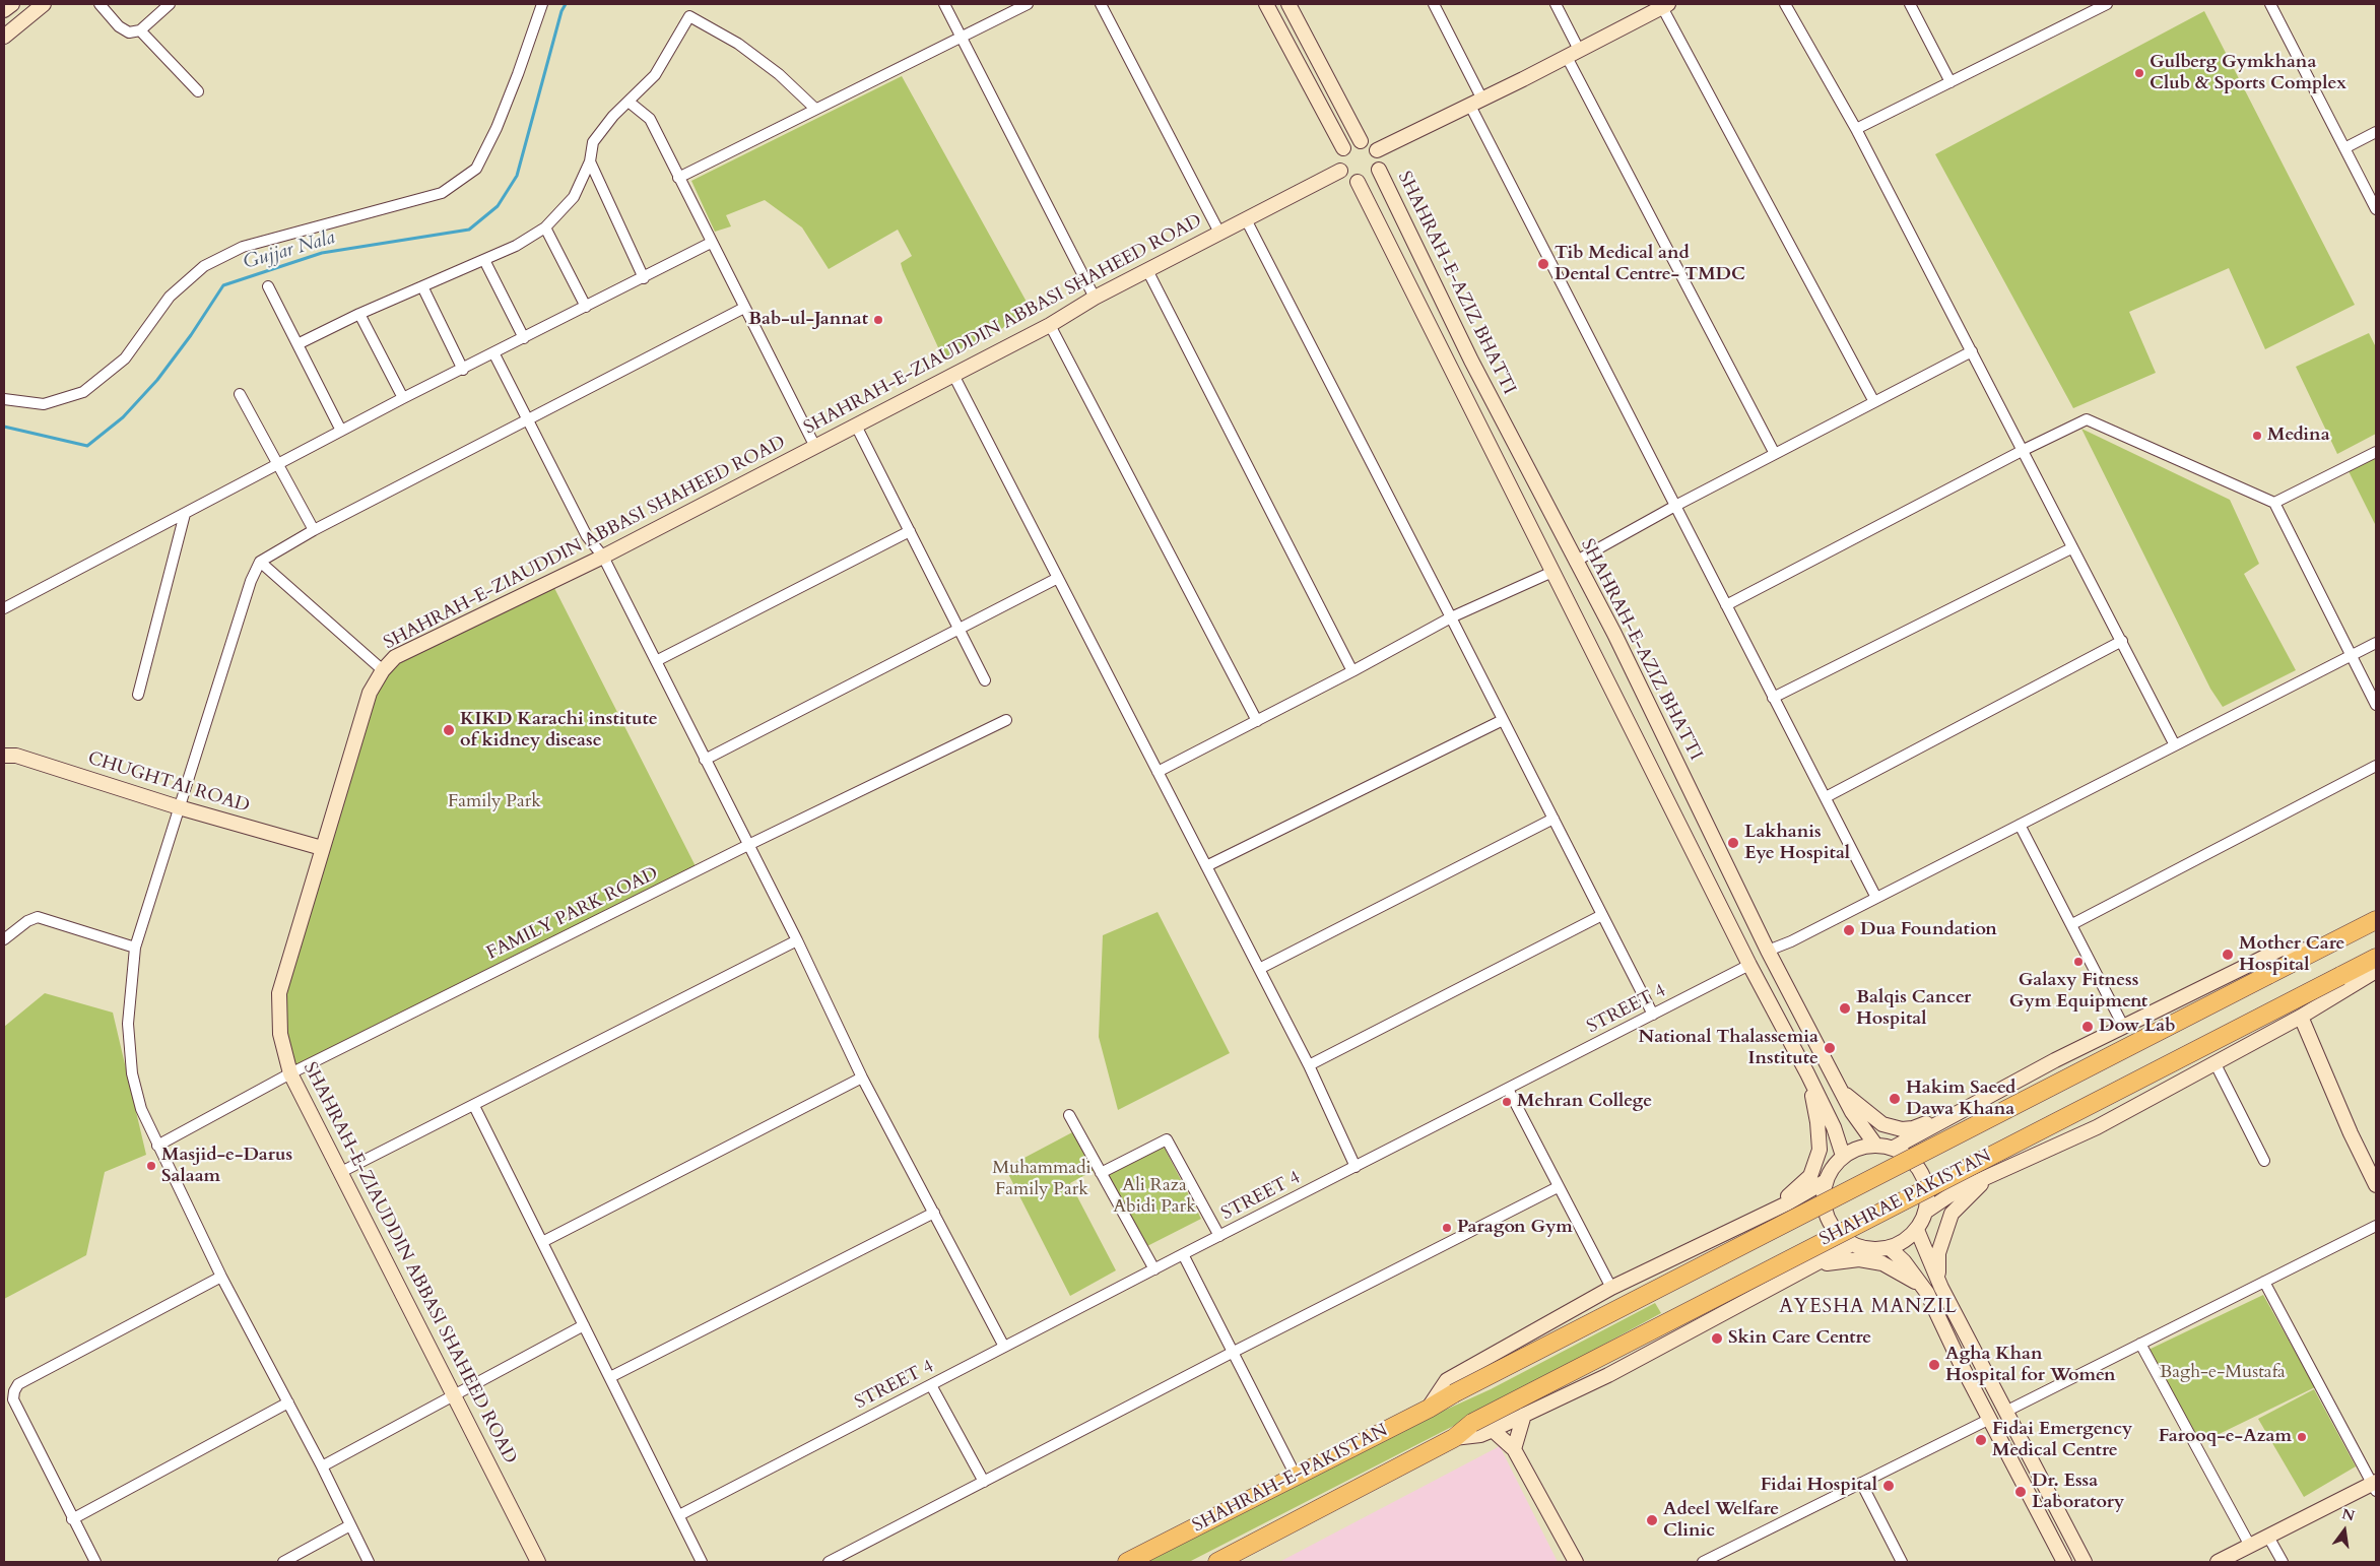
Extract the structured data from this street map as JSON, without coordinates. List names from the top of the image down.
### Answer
{
  "streets": {
    "highway": ["SHAHRAE PAKISTAN", "SHAHRAH-E-PAKISTAN"],
    "main road": ["SHAHRAH-E-AZIZ BHATTI", "SHAHRAH-E-ZIAUDDIN ABBASI SHAHEED ROAD", "CHUGHTAI ROAD"],
    "street": ["FAMILY PARK ROAD", "STREET 4"]
  },
  "crossings": [
    ["SHAHRAH-E-AZIZ BHATTI", "SHAHRAH-E-ZIAUDDIN ABBASI SHAHEED ROAD"],
    ["SHAHRAH-E-ZIAUDDIN ABBASI SHAHEED ROAD", "CHUGHTAI ROAD"],
    ["SHAHRAH-E-ZIAUDDIN ABBASI SHAHEED ROAD", "FAMILY PARK ROAD"],
    ["SHAHRAE PAKISTAN", "SHAHRAH-E-PAKISTAN"]
  ],
  "districts": ["AYESHA MANZIL"],
  "water": ["Gujjar Nala"],
  "parks": [
    "Family Park",
    "Muhammadi Family Park",
    "Ali Raza Abidi Park",
    "Bagh-e-Mustafa"
  ],
  "places": [
    "Gulberg Gymkhana Club & Sports Complex",
    "Tib Medical and Dental Centre- TMDC",
    "Bab-ul-Jannat",
    "Medina",
    "KIKD Karachi institute of kidney disease",
    "Lakhanis Eye Hospital",
    "Dua Foundation",
    "Mother Care Hospital",
    "Galaxy Fitness Gym Equipment",
    "Balqis Cancer Hospital",
    "Dow Lab",
    "National Thalassemia Institute",
    "Hakim Saeed Dawa Khana",
    "Mehran College",
    "Masjid-e-Darus Salaam",
    "Paragon Gym",
    "Skin Care Centre",
    "Agha Khan Hospital for Women",
    "Farooq-e-Azam",
    "Fidai Emergency Medical Centre",
    "Fidai Hospital",
    "Dr. Essa Laboratory",
    "Adeel Welfare Clinic"
  ],
  "north": "top"
}
